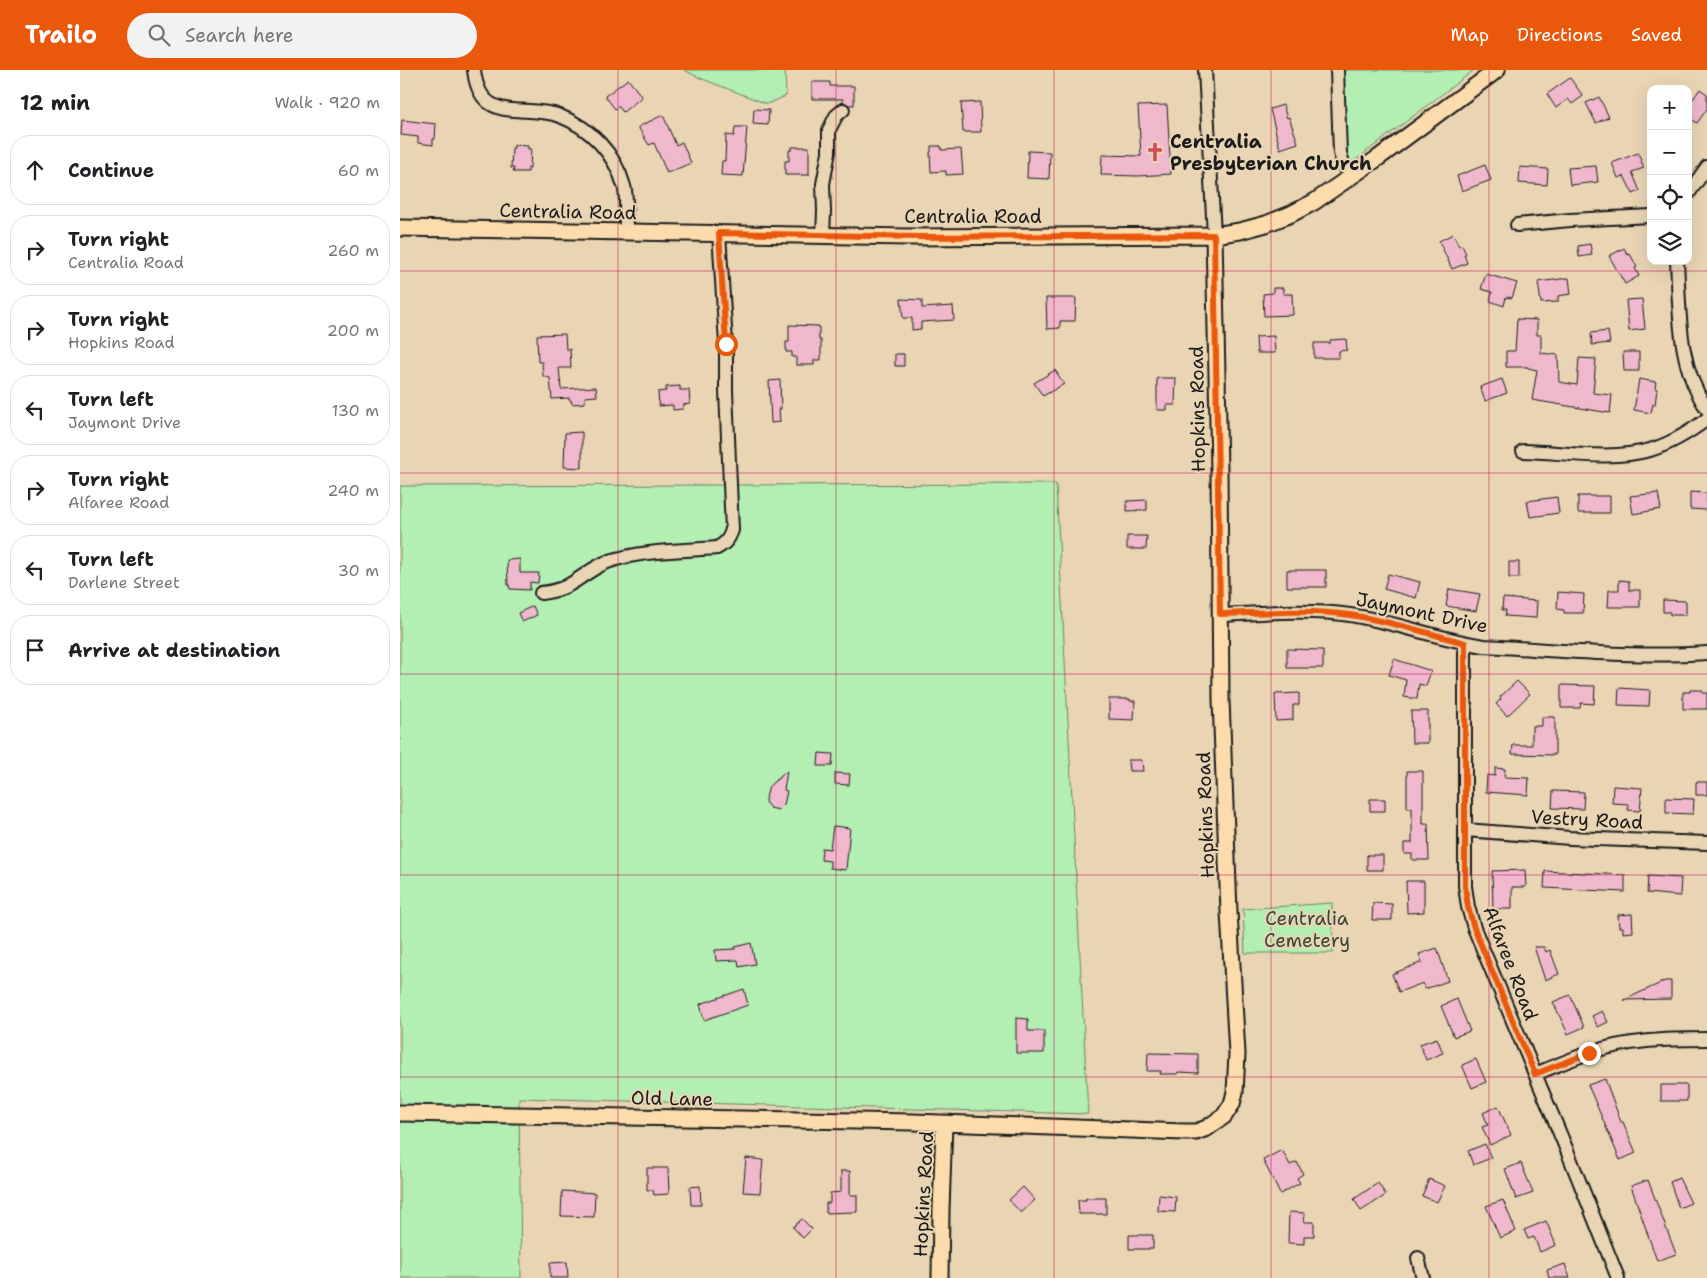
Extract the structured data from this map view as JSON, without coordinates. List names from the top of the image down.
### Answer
{
  "streets": {
    "main road": ["Centralia Road", "Hopkins Road", "Old Lane"],
    "street": ["Jaymont Drive", "Vestry Road", "Alfaree Road"]
  },
  "crossings": [
    ["Centralia Road", "Hopkins Road"],
    ["Hopkins Road", "Jaymont Drive"],
    ["Hopkins Road", "Old Lane"],
    ["Jaymont Drive", "Alfaree Road"],
    ["Vestry Road", "Alfaree Road"]
  ],
  "parks": ["Centralia Cemetery"],
  "places": {
    "church": ["Centralia Presbyterian Church"]
  },
  "page": {
    "header": "Trailo",
    "search": "Search here",
    "nav": ["Map", "Directions", "Saved"],
    "heading": ["12 min", "Walk · 920 m"],
    "map_buttons": ["+", "−"],
    "list": [
      ["Continue", "60 m"],
      ["Turn right", "Centralia Road", "260 m"],
      ["Turn right", "Hopkins Road", "200 m"],
      ["Turn left", "Jaymont Drive", "130 m"],
      ["Turn right", "Alfaree Road", "240 m"],
      ["Turn left", "Darlene Street", "30 m"],
      "Arrive at destination"
    ]
  }
}
